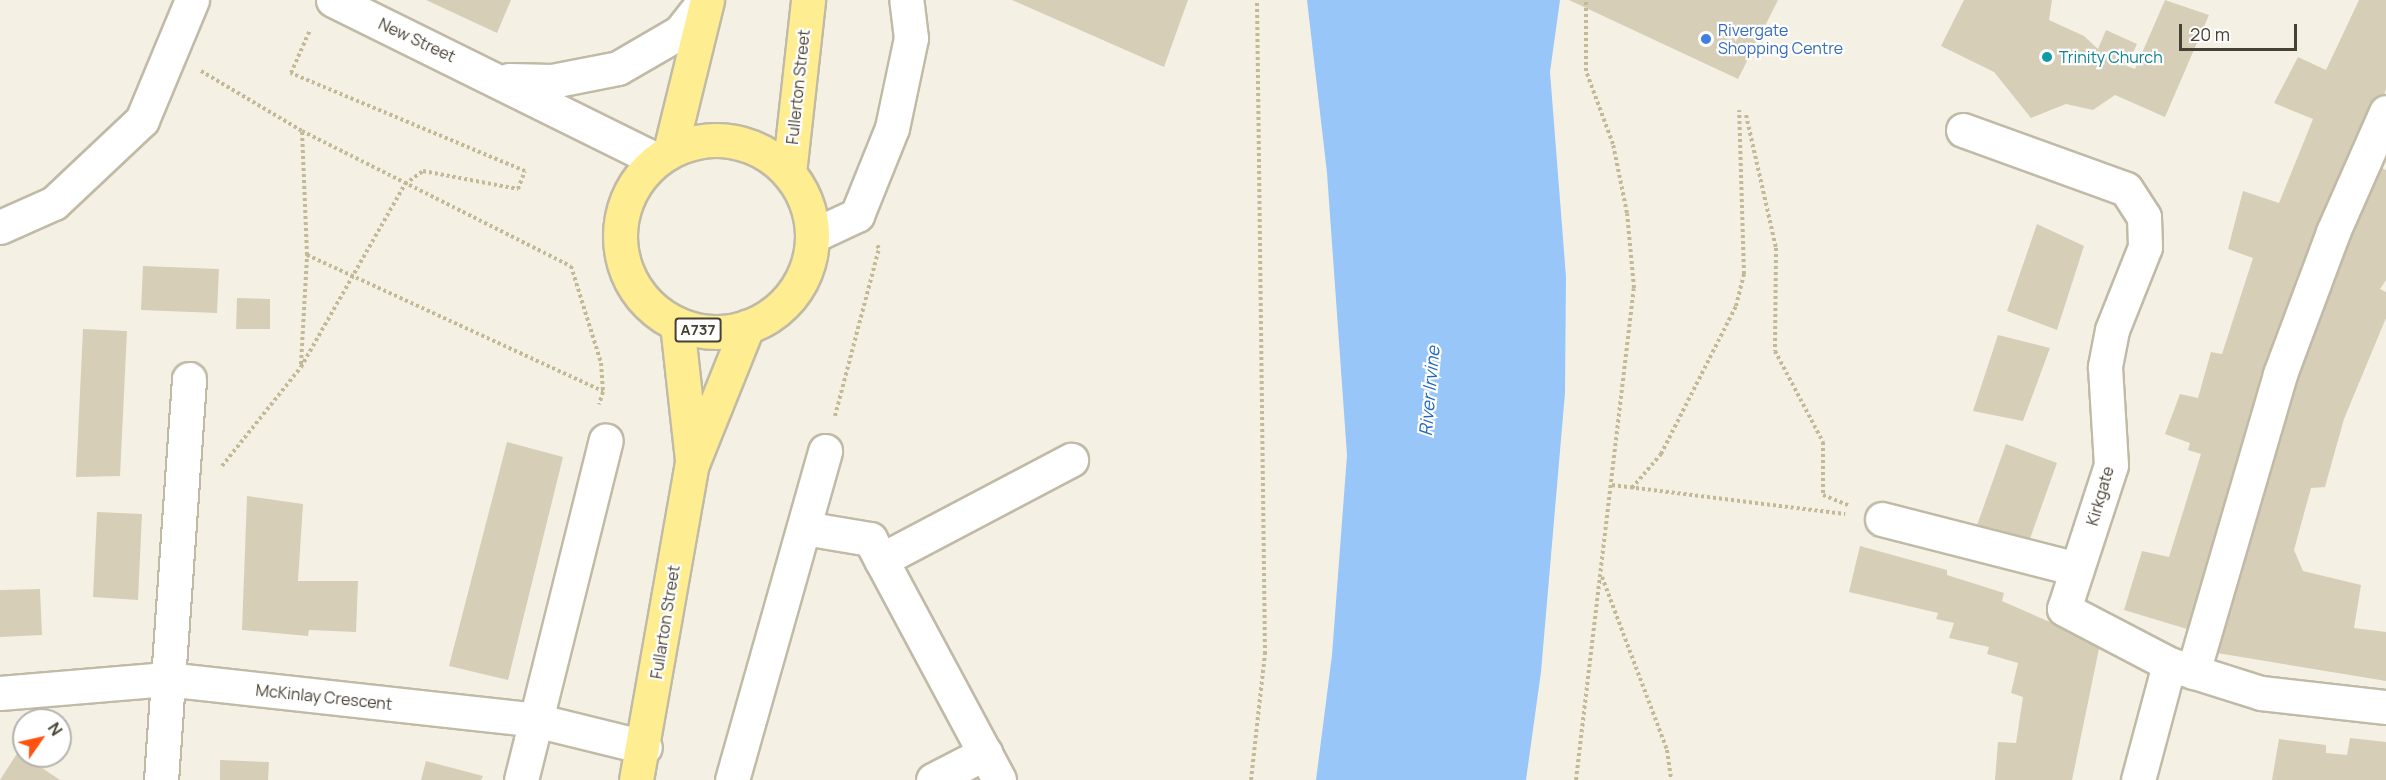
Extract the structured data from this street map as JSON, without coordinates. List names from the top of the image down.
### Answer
{
  "streets": {
    "main road": ["Fullerton Street", "A737", "Fullarton Street"],
    "street": ["New Street", "Kirkgate", "McKinlay Crescent"]
  },
  "crossings": [
    ["New Street", "Fullerton Street"],
    ["New Street", "A737"],
    ["New Street", "Fullarton Street"],
    ["Fullerton Street", "A737"],
    ["Fullerton Street", "Fullarton Street"],
    ["A737", "Fullarton Street"],
    ["Fullarton Street", "McKinlay Crescent"]
  ],
  "water": ["River Irvine"],
  "places": ["Rivergate Shopping Centre", "Trinity Church"],
  "scale_bar": "20 m",
  "north": "top right"
}
